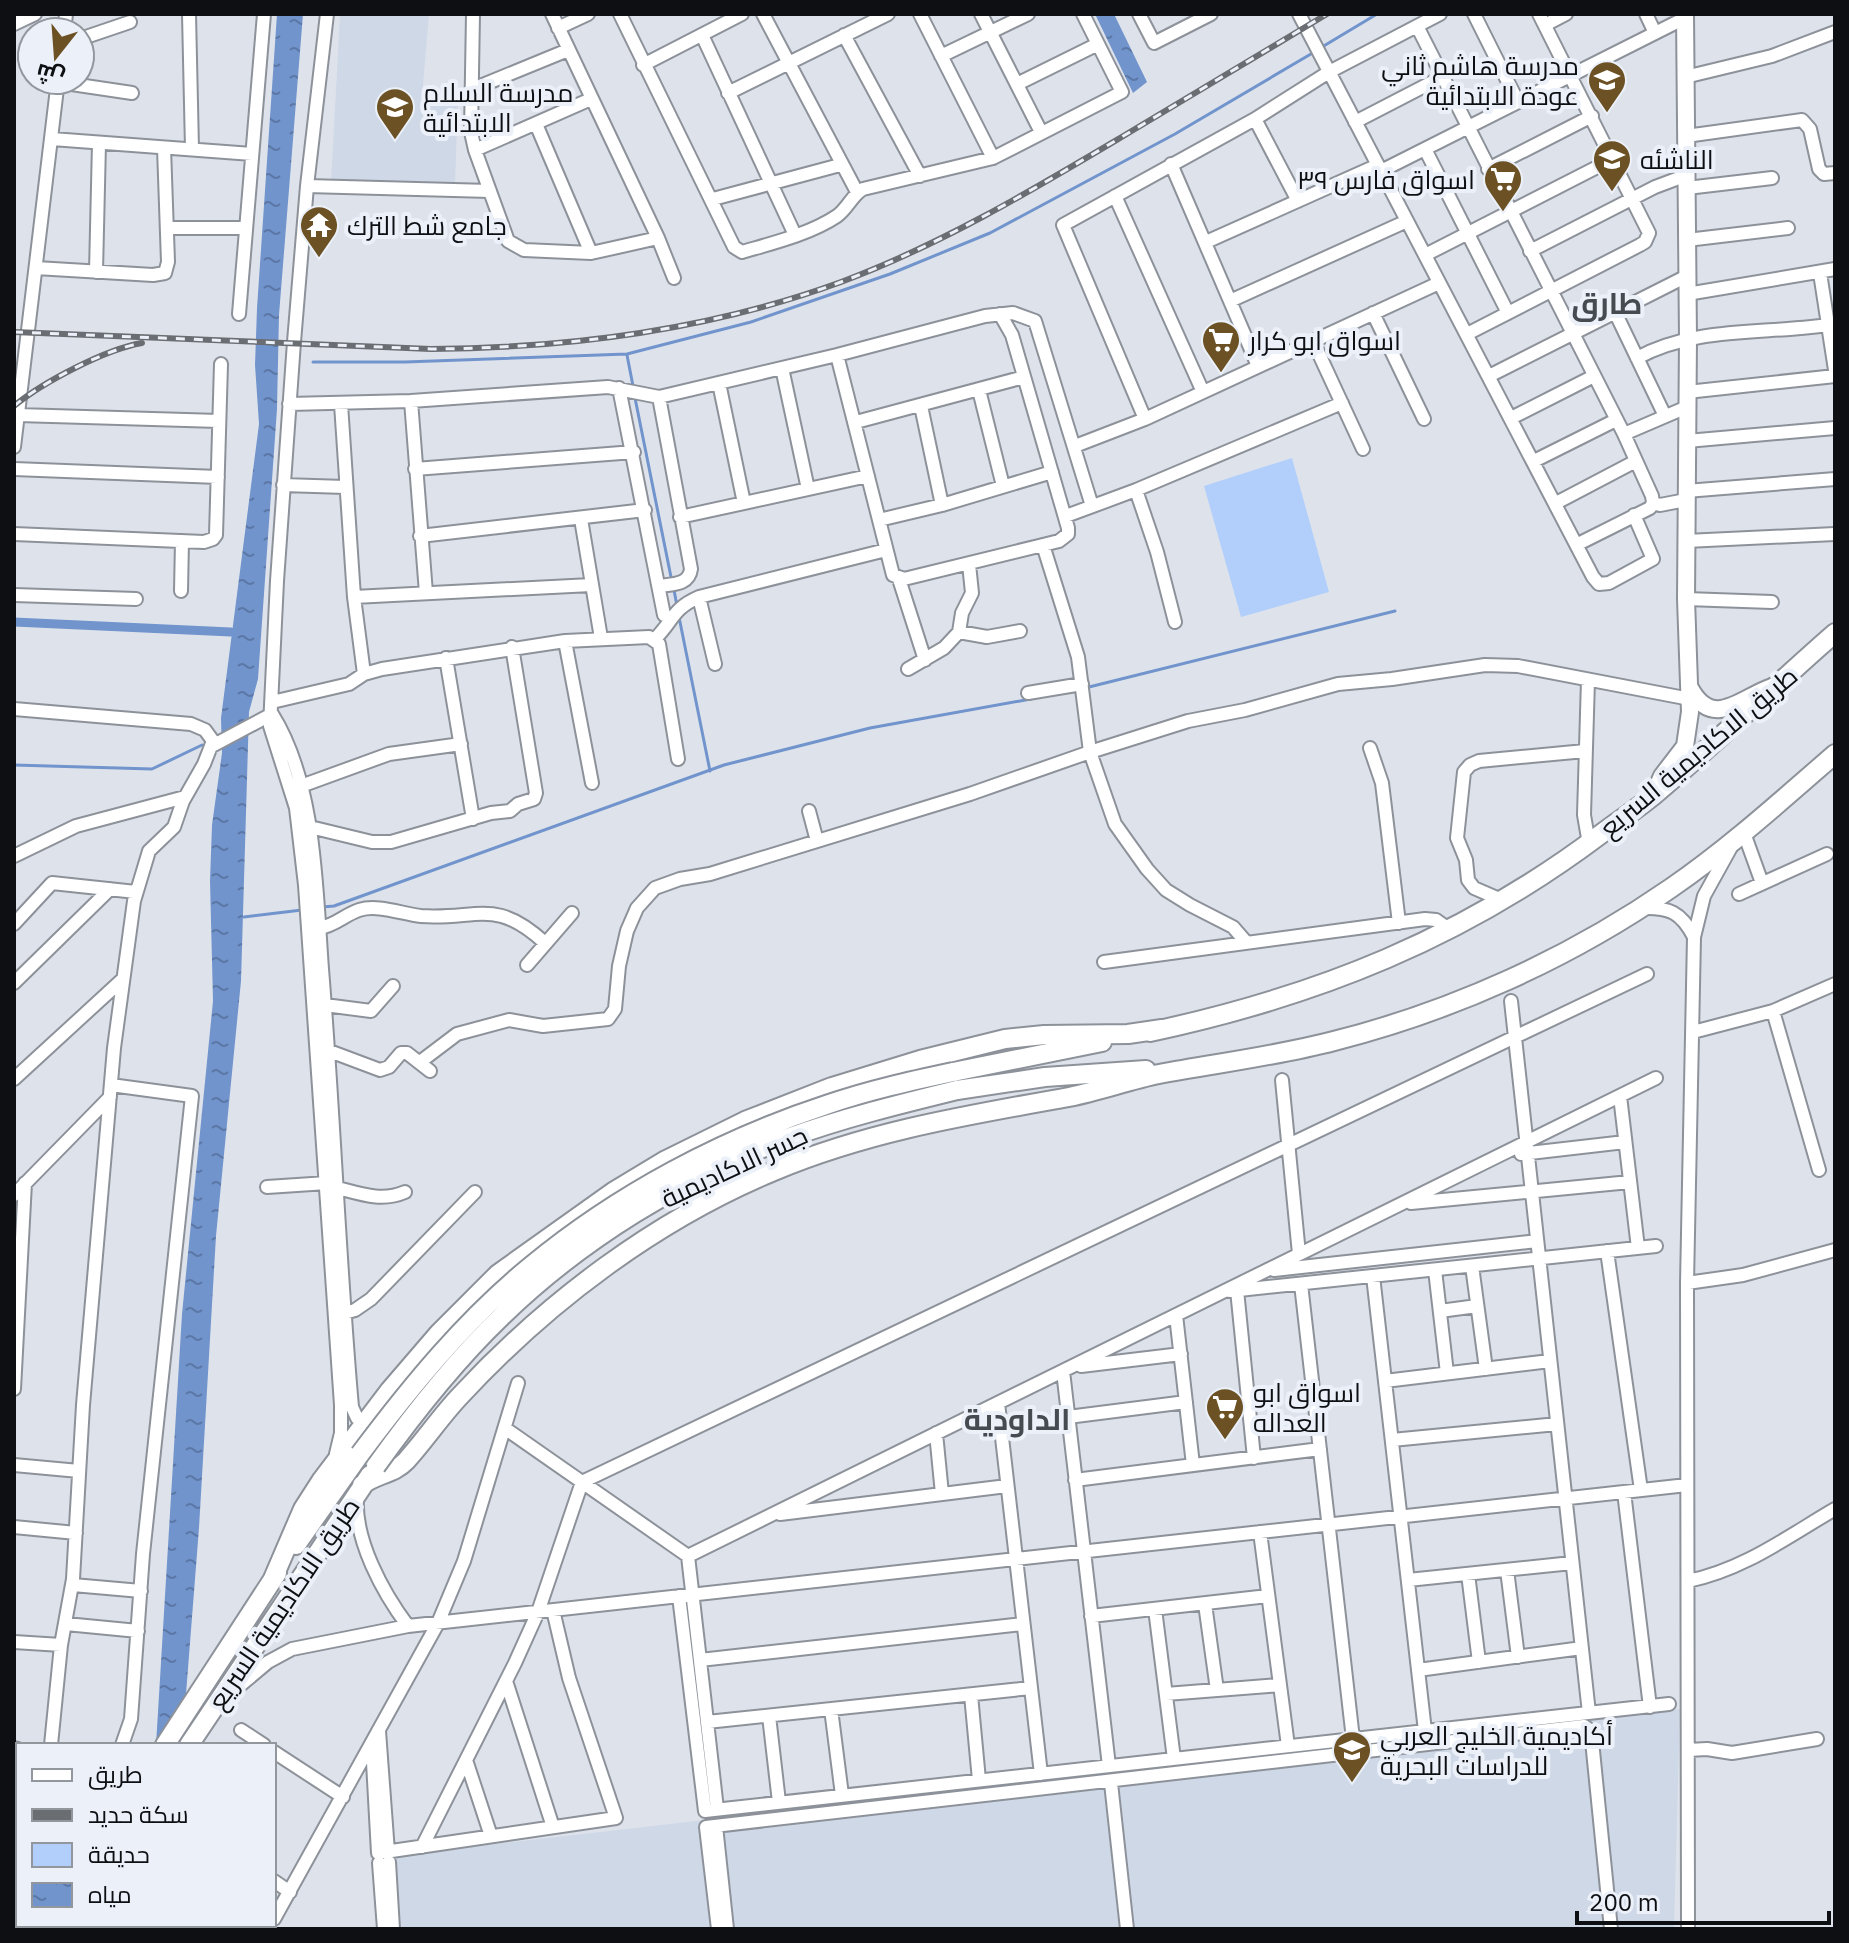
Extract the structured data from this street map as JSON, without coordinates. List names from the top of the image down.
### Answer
{
  "streets": {
    "highway": ["طريق الاكاديمية السريع", "جسر الاكاديمية"]
  },
  "crossings": [
    ["طريق الاكاديمية السريع", "جسر الاكاديمية"]
  ],
  "districts": ["طارق", "الداودية"],
  "places": {
    "school or university": [
      "مدرسة هاشم ثاني عودة الابتدائية",
      "مدرسة السلام الابتدائية",
      "الناشئه",
      "أكاديمية الخليج العربي للدراسات البحرية"
    ],
    "supermarket": ["اسواق فارس ٣٩", "اسواق ابو كرار", "اسواق ابو العداله"],
    "temple": ["جامع شط الترك"]
  },
  "legend": [
    "طريق",
    "سكة حديد",
    "حديقة",
    "مياه"
  ],
  "scale_bar": "200 m",
  "north": "bottom"
}
